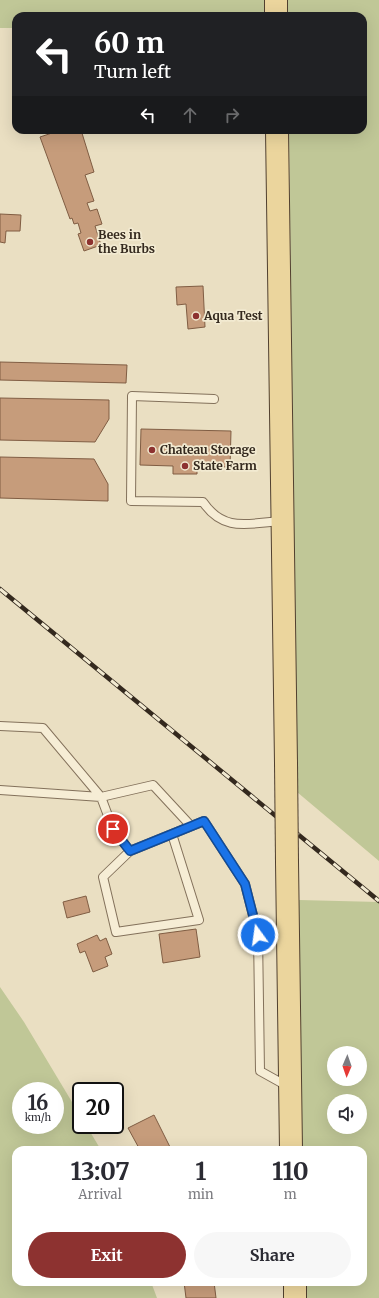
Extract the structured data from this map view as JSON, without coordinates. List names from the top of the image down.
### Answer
{
  "places": [
    "Bees in the Burbs",
    "Aqua Test",
    "Chateau Storage",
    "State Farm"
  ],
  "north": "bottom",
  "page": {
    "turn": ["60 m", "Turn left"],
    "speed": "16 km/h",
    "limit": "20",
    "eta": [
      "13:07",
      "Arrival",
      "1",
      "min",
      "110",
      "m"
    ],
    "buttons": ["Exit", "Share"]
  }
}
